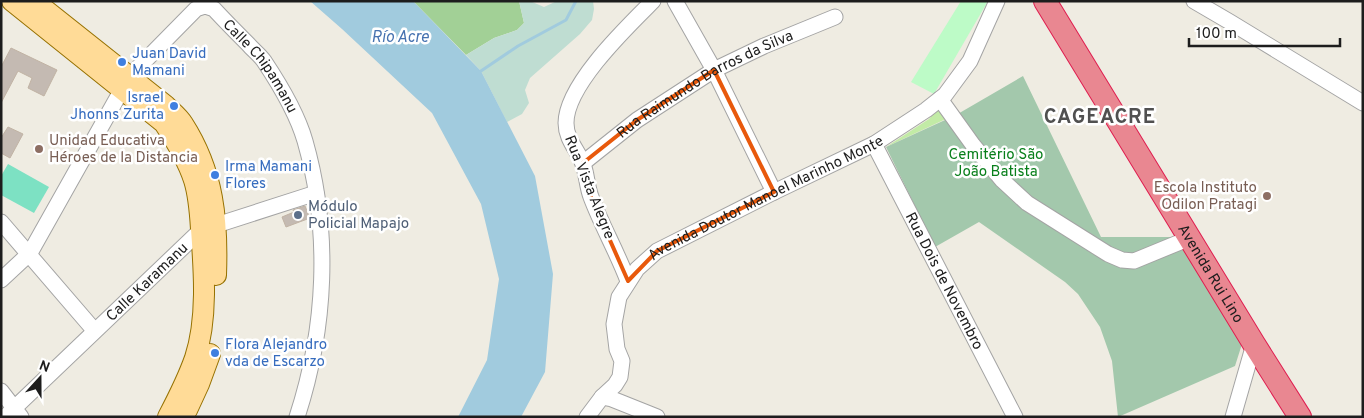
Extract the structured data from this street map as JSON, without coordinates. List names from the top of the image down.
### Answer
{
  "streets": {
    "highway": ["Avenida Rui Lino"],
    "street": [
      "Calle Chipamanu",
      "Rua Raimundo Barros da Silva",
      "Rua Vista Alegre",
      "Avenida Doutor Manoel Marinho Monte",
      "Calle Karamanu",
      "Rua Dois de Novembro"
    ]
  },
  "crossings": [
    ["Calle Chipamanu", "Calle Karamanu"],
    ["Rua Raimundo Barros da Silva", "Rua Vista Alegre"],
    ["Rua Vista Alegre", "Avenida Doutor Manoel Marinho Monte"],
    ["Avenida Doutor Manoel Marinho Monte", "Rua Dois de Novembro"]
  ],
  "districts": ["CAGEACRE"],
  "water": ["Río Acre"],
  "parks": ["Cemitério São João Batista"],
  "places": [
    "Juan David Mamani",
    "Israel Jhonns Zurita",
    "Unidad Educativa Héroes de la Distancia",
    "Irma Mamani Flores",
    "Escola Instituto Odilon Pratagi",
    "Módulo Policial Mapajo",
    "Flora Alejandro vda de Escarzo"
  ],
  "scale_bar": "100 m",
  "north": "top"
}
